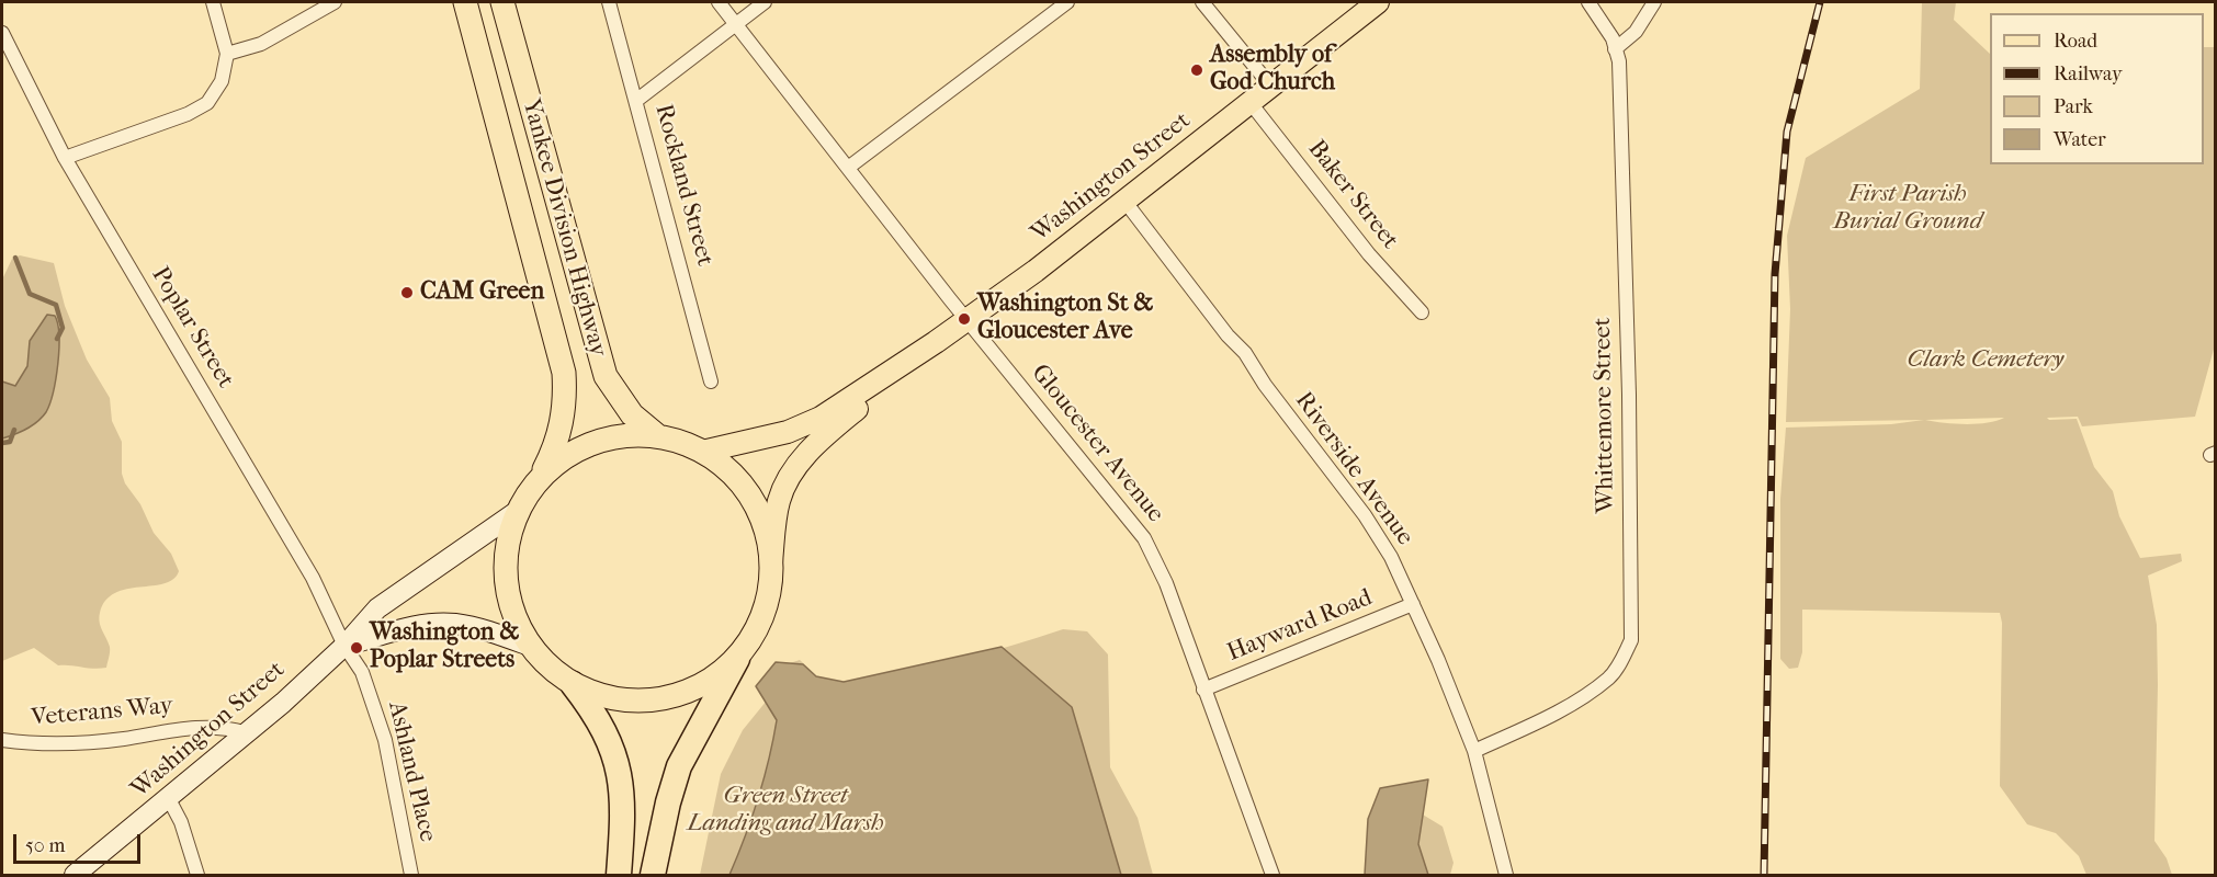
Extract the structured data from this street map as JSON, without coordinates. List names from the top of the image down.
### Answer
{
  "streets": {
    "highway": ["Yankee Division Highway"],
    "main road": ["Washington Street"],
    "street": [
      "Rockland Street",
      "Baker Street",
      "Poplar Street",
      "Whittemore Street",
      "Gloucester Avenue",
      "Riverside Avenue",
      "Hayward Road",
      "Veterans Way",
      "Ashland Place"
    ]
  },
  "crossings": [
    ["Washington Street", "Baker Street"],
    ["Washington Street", "Poplar Street"],
    ["Washington Street", "Gloucester Avenue"],
    ["Washington Street", "Riverside Avenue"],
    ["Washington Street", "Veterans Way"],
    ["Washington Street", "Ashland Place"],
    ["Poplar Street", "Ashland Place"],
    ["Whittemore Street", "Riverside Avenue"],
    ["Gloucester Avenue", "Hayward Road"],
    ["Riverside Avenue", "Hayward Road"]
  ],
  "parks": ["First Parish Burial Ground", "Clark Cemetery", "Green Street Landing and Marsh"],
  "places": [
    "Assembly of God Church",
    "CAM Green",
    "Washington St & Gloucester Ave",
    "Washington & Poplar Streets"
  ],
  "legend": [
    "Road",
    "Railway",
    "Park",
    "Water"
  ],
  "scale_bar": "50 m"
}
